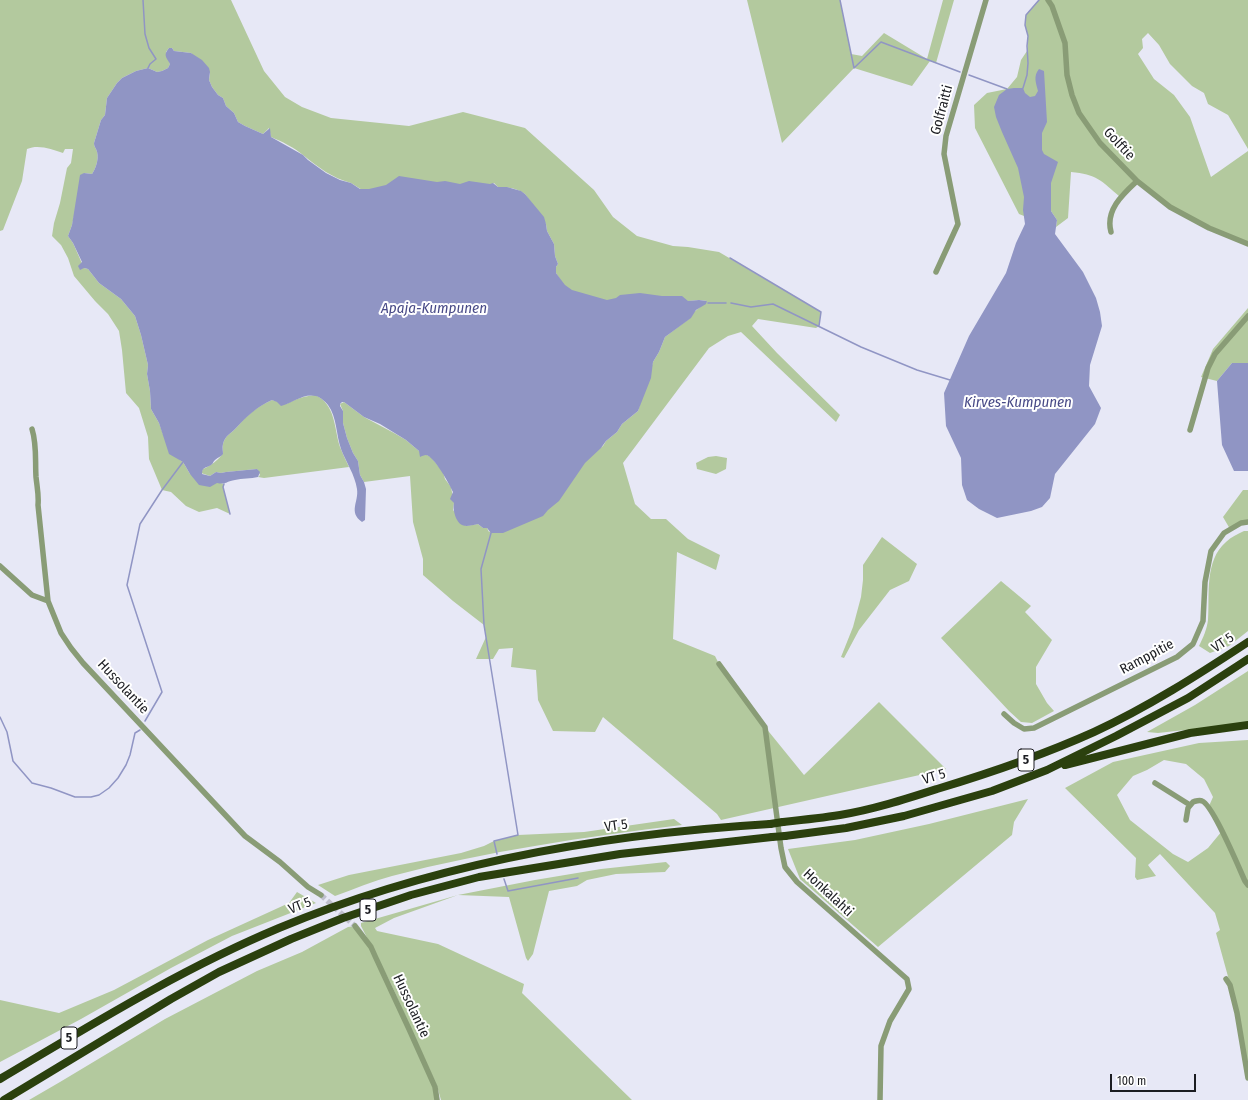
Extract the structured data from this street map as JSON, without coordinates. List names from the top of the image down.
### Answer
{
  "streets": {
    "highway": ["VT 5", "5"],
    "street": [
      "Golfraitti",
      "Golftie",
      "Ramppitie",
      "Hussolantie",
      "Honkalahti"
    ]
  },
  "water": ["Apaja-Kumpunen", "Kirves-Kumpunen"],
  "scale_bar": "100 m"
}
